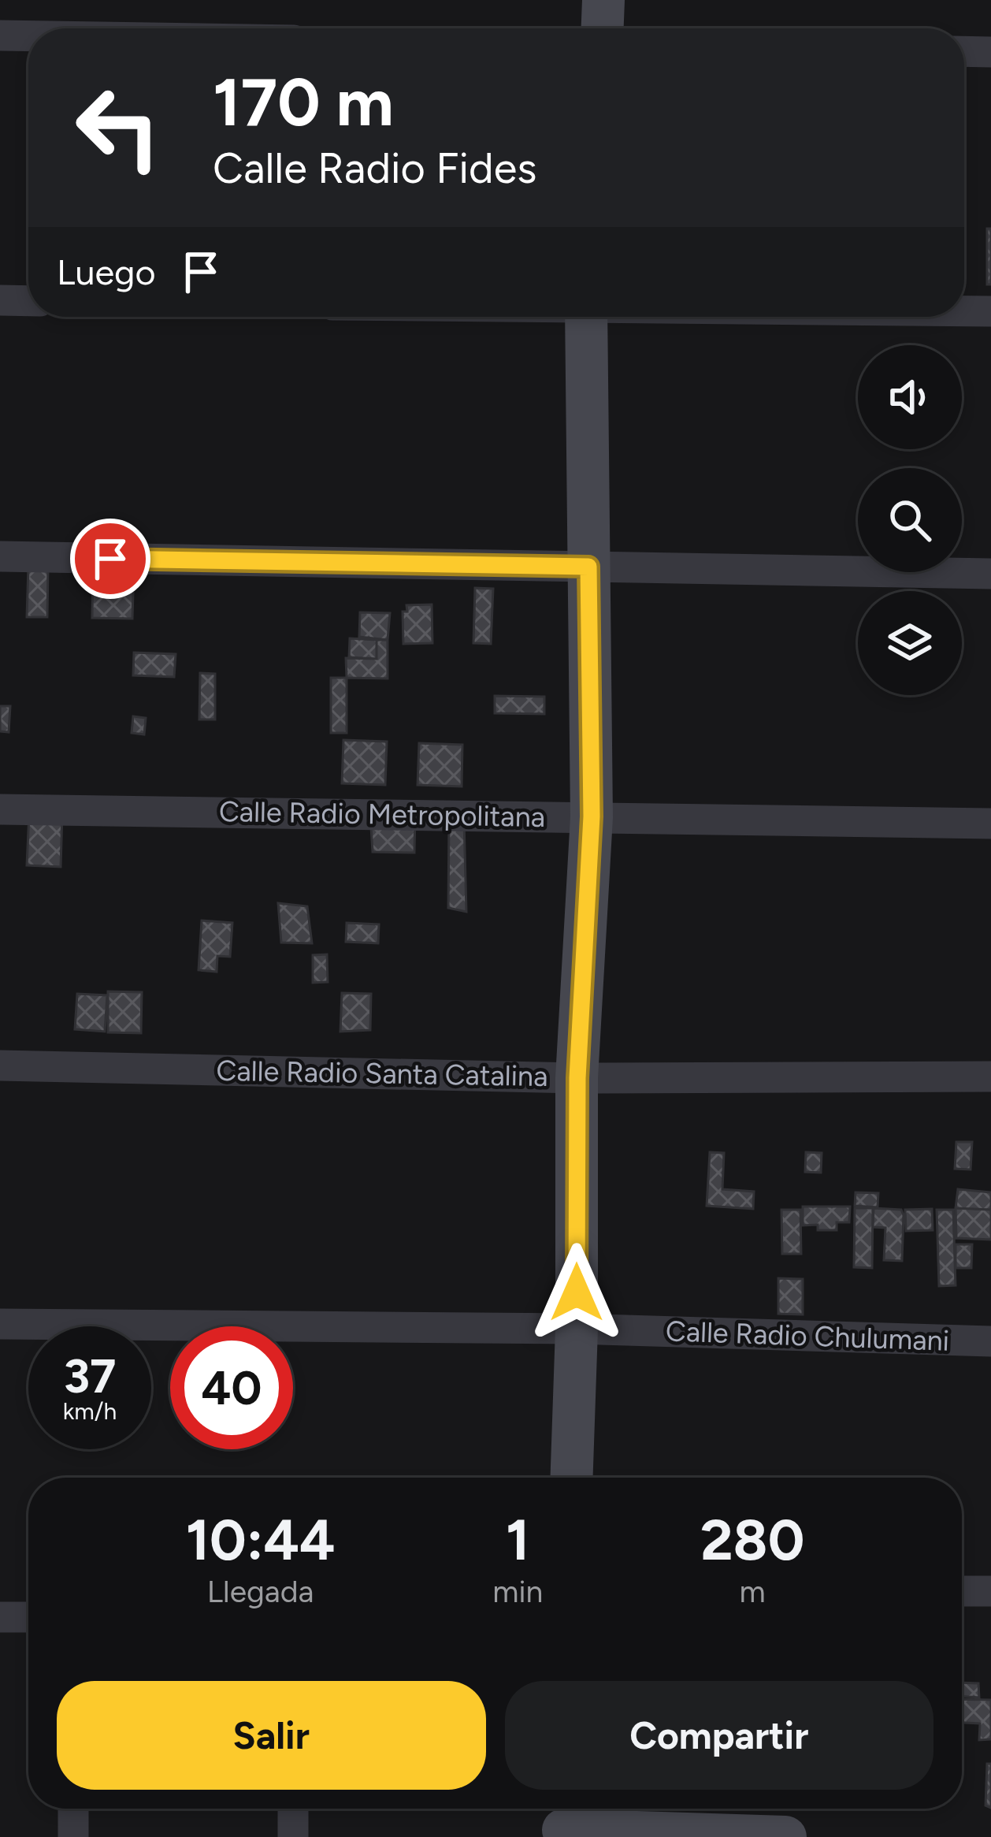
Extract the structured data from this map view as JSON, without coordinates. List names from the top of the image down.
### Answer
{
  "streets": {
    "street": ["Calle Radio Metropolitana", "Calle Radio Santa Catalina", "Calle Radio Chulumani"]
  },
  "page": {
    "turn": ["170 m", "Calle Radio Fides"],
    "then": "Luego",
    "speed": "37 km/h",
    "limit": "40",
    "eta": [
      "10:44",
      "Llegada",
      "1",
      "min",
      "280",
      "m"
    ],
    "buttons": ["Salir", "Compartir"]
  }
}
